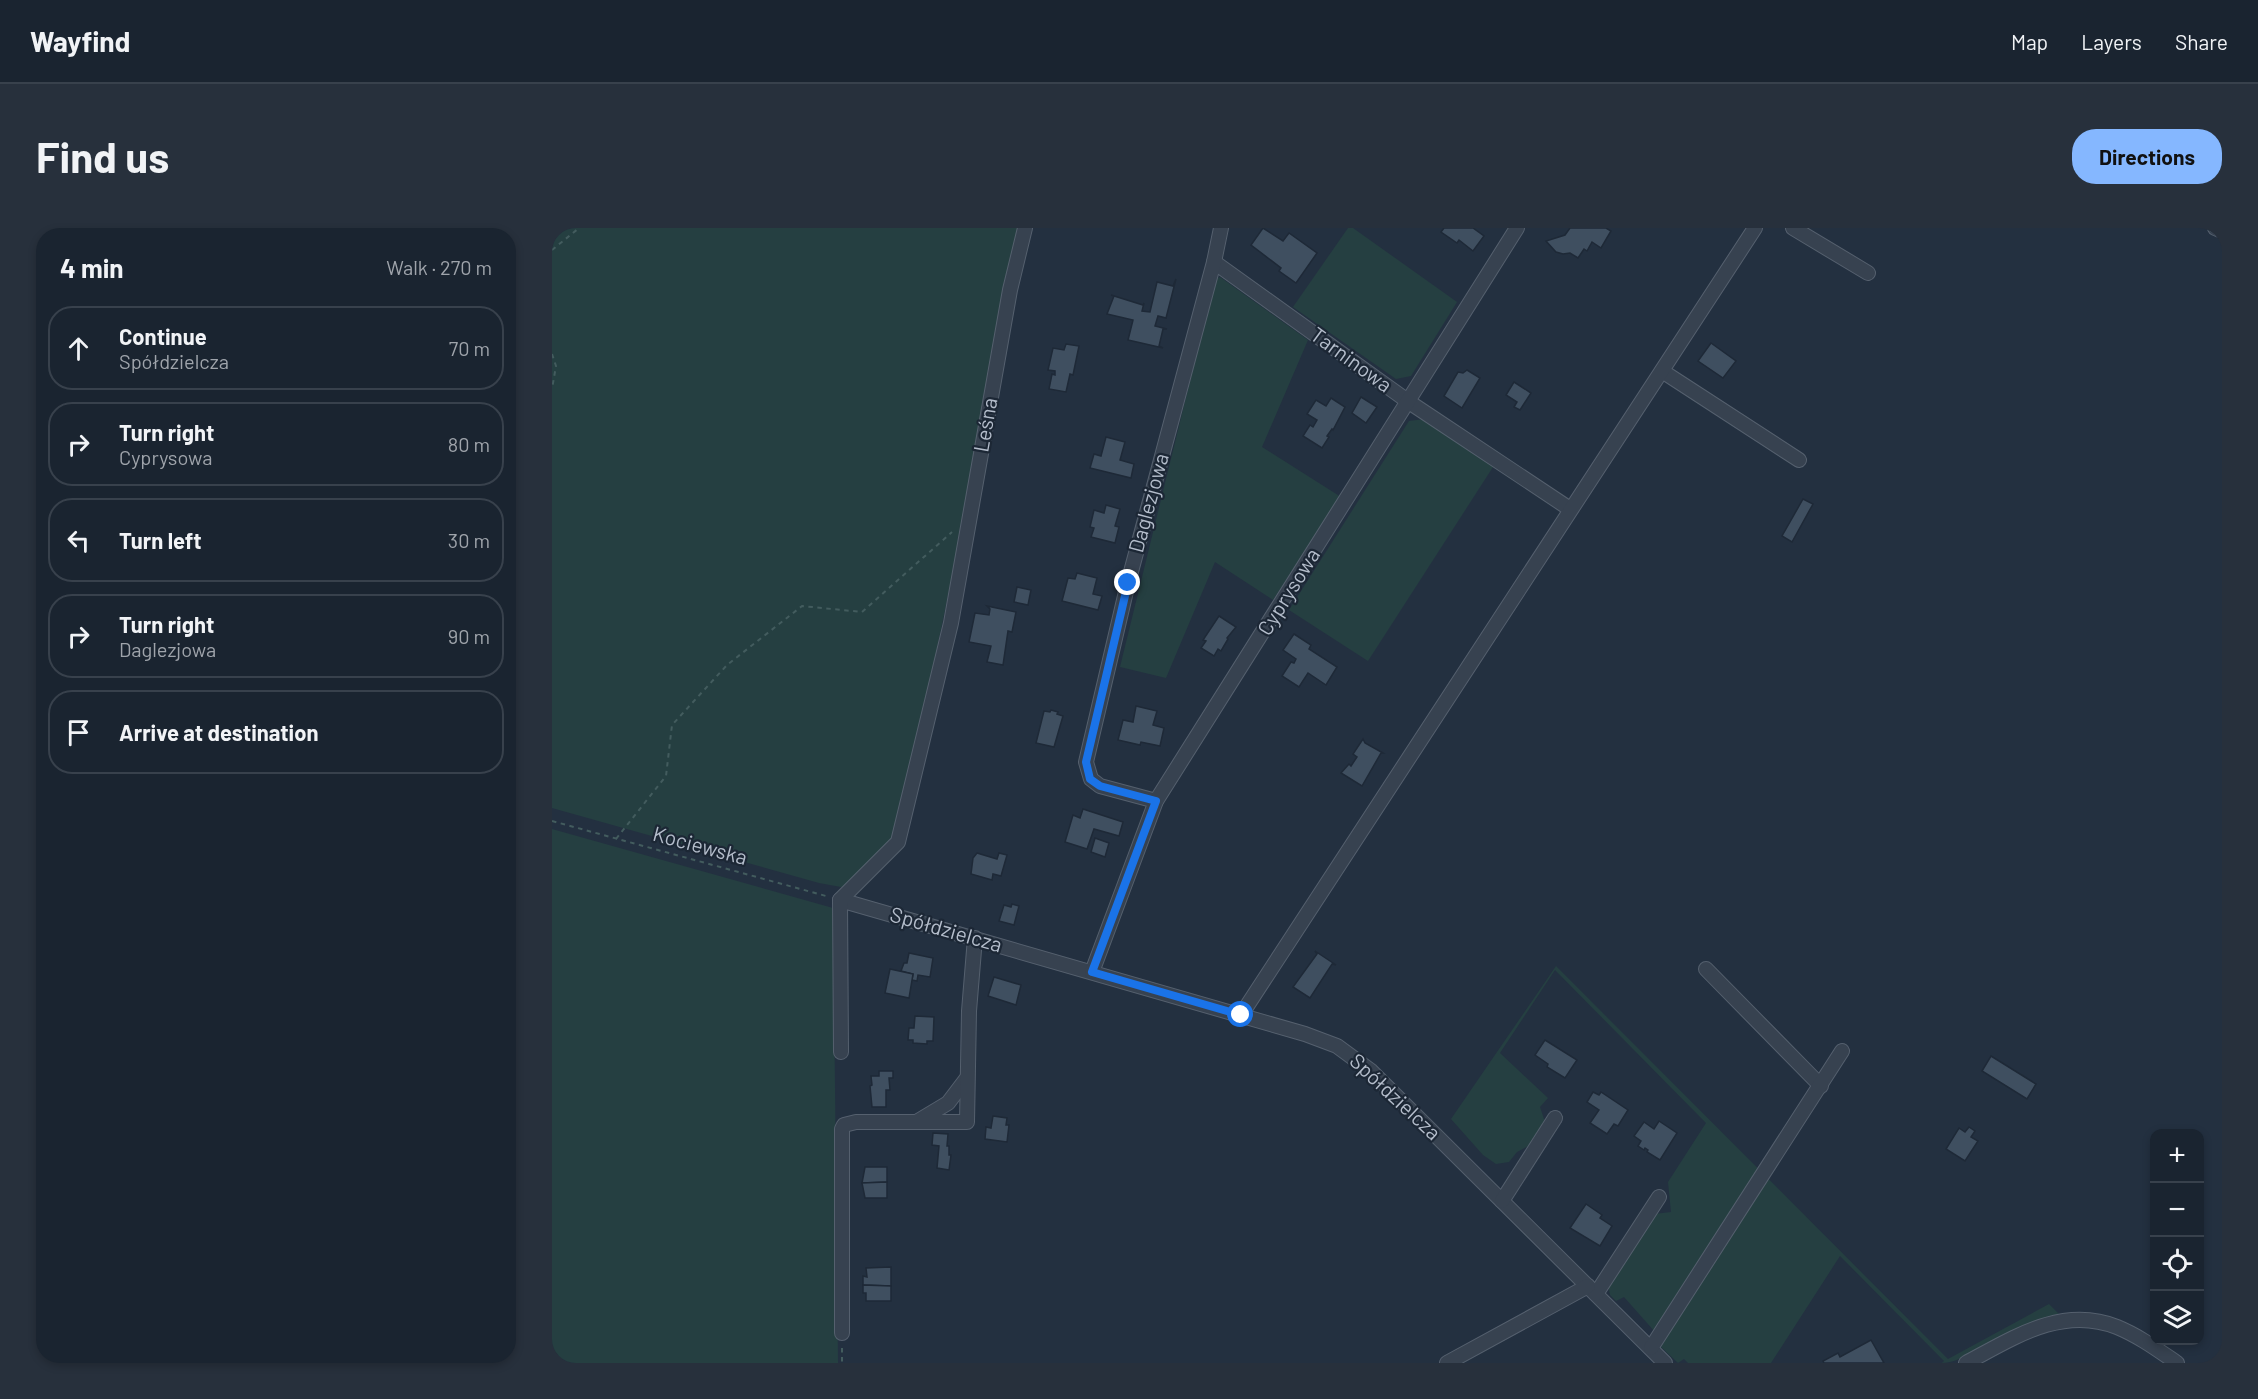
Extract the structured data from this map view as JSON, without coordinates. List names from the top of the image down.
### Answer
{
  "streets": {
    "street": [
      "Tarninowa",
      "Leśna",
      "Daglezjowa",
      "Cyprysowa",
      "Spółdzielcza"
    ],
    "path": ["Kociewska"]
  },
  "crossings": [
    ["Tarninowa", "Daglezjowa"],
    ["Tarninowa", "Cyprysowa"],
    ["Leśna", "Kociewska"],
    ["Leśna", "Spółdzielcza"],
    ["Daglezjowa", "Cyprysowa"],
    ["Cyprysowa", "Spółdzielcza"],
    ["Kociewska", "Spółdzielcza"]
  ],
  "page": {
    "header": "Wayfind",
    "nav": ["Map", "Layers", "Share"],
    "buttons": "Directions",
    "title": "Find us",
    "heading": ["4 min", "Walk · 270 m"],
    "list": [
      ["Continue", "Spółdzielcza", "70 m"],
      ["Turn right", "Cyprysowa", "80 m"],
      ["Turn left", "30 m"],
      ["Turn right", "Daglezjowa", "90 m"],
      "Arrive at destination"
    ],
    "map_buttons": ["+", "−"]
  }
}
